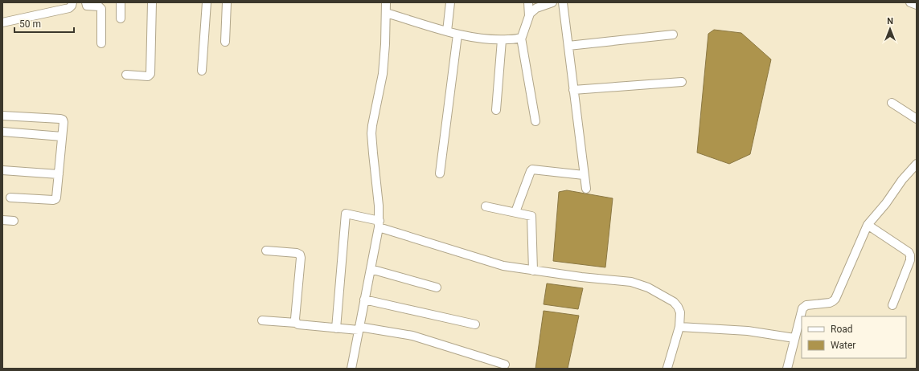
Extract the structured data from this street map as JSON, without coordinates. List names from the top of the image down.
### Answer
{
  "legend": ["Road", "Water"],
  "scale_bar": "50 m",
  "north": "top"
}
